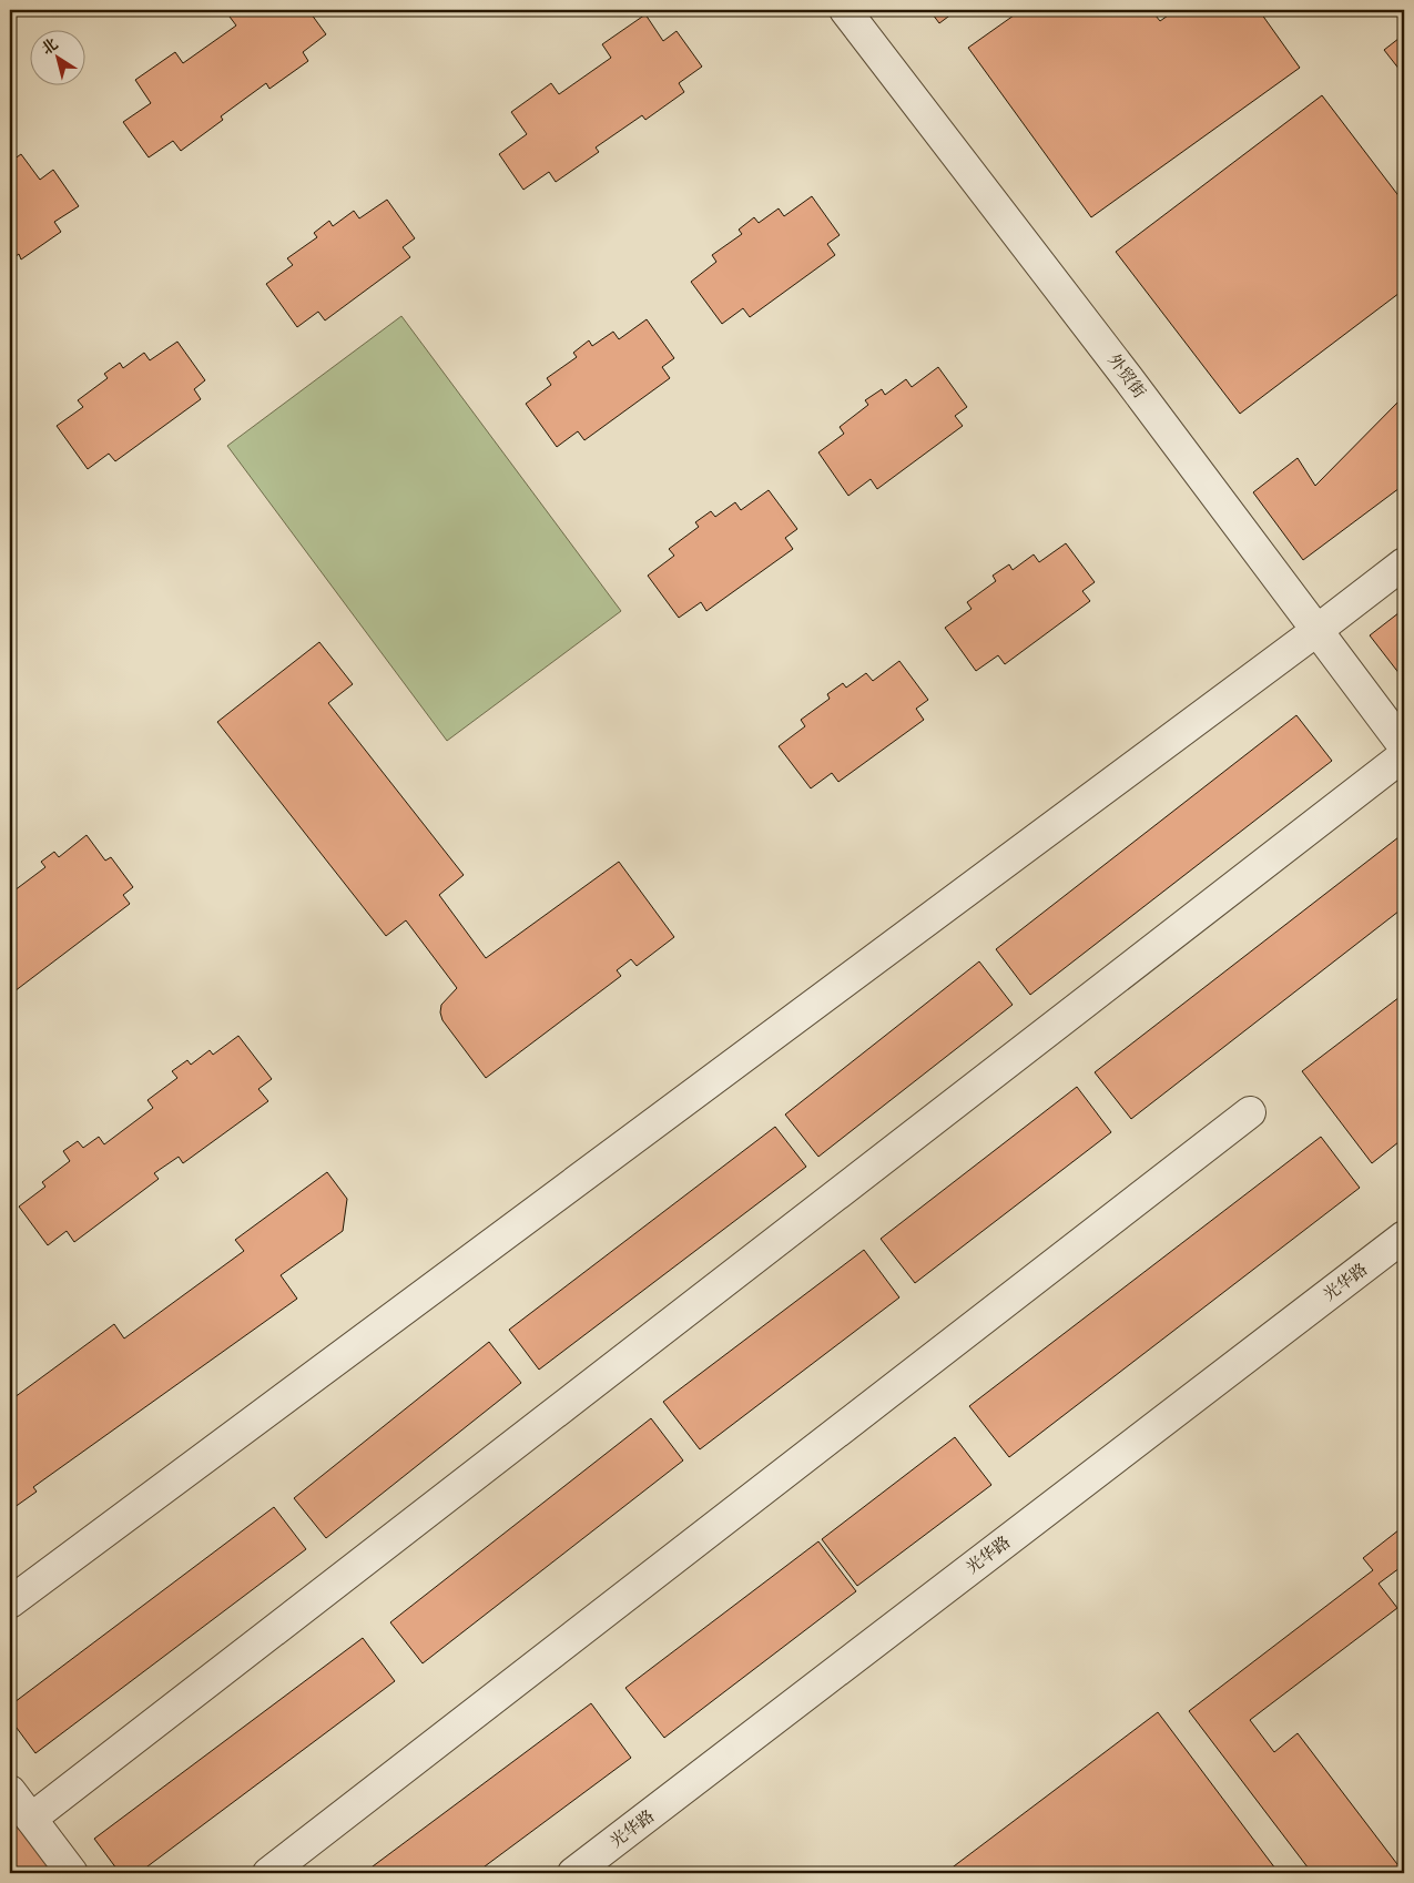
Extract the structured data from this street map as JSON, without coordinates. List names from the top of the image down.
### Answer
{
  "streets": {
    "street": ["外贸街", "光华路"]
  },
  "north": "top left"
}
